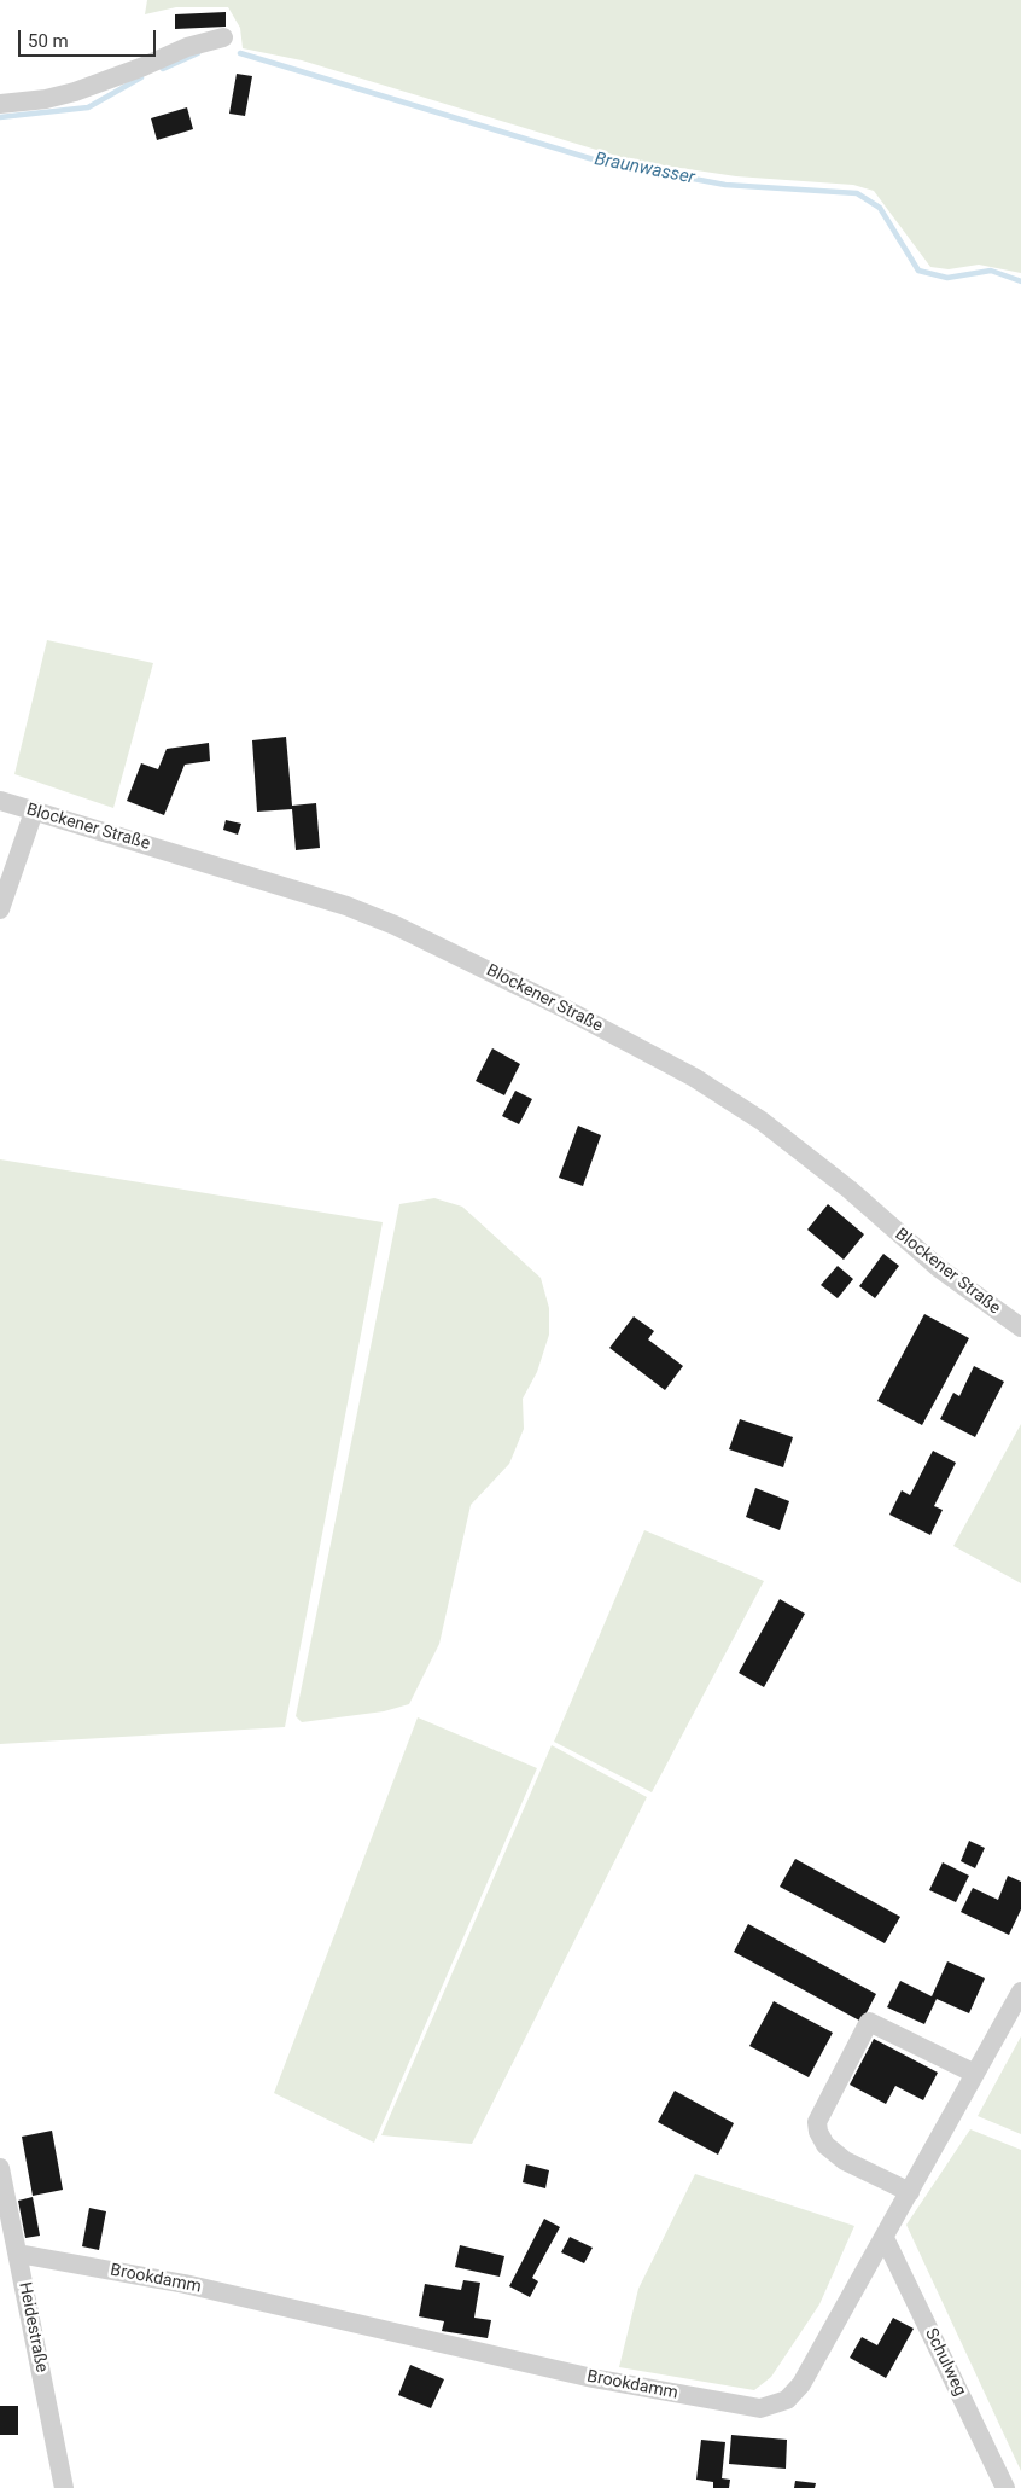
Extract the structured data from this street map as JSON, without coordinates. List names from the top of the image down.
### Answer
{
  "streets": {
    "street": [
      "Blockener Straße",
      "Brookdamm",
      "Heidestraße",
      "Schulweg"
    ]
  },
  "crossings": [
    ["Brookdamm", "Heidestraße"],
    ["Brookdamm", "Schulweg"]
  ],
  "water": ["Braunwasser"],
  "scale_bar": "50 m"
}
